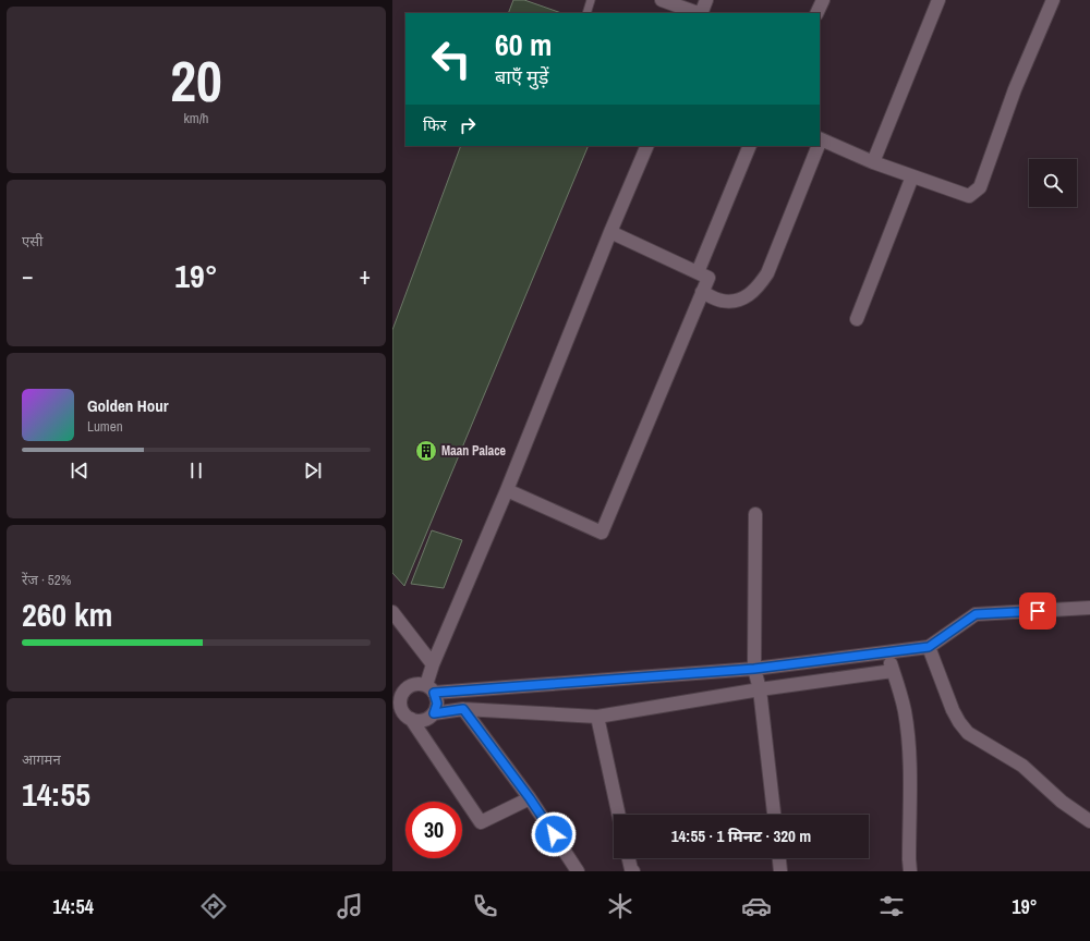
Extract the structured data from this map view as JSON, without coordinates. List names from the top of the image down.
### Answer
{
  "places": {
    "building": ["Maan Palace"]
  },
  "page": {
    "tile": [
      ["20", "km/h"],
      "एसी",
      ["रेंज · 52%", "260 km"],
      ["आगमन", "14:55"]
    ],
    "turn": ["60 m", "बाएँ मुड़ें"],
    "then": "फिर",
    "heat": ["−", "19°", "+"],
    "song": ["Golden Hour", "Lumen"],
    "limit": "30",
    "trip": "14:55 · 1 मिनट · 320 m",
    "tabs": ["14:54", "19°"]
  }
}
